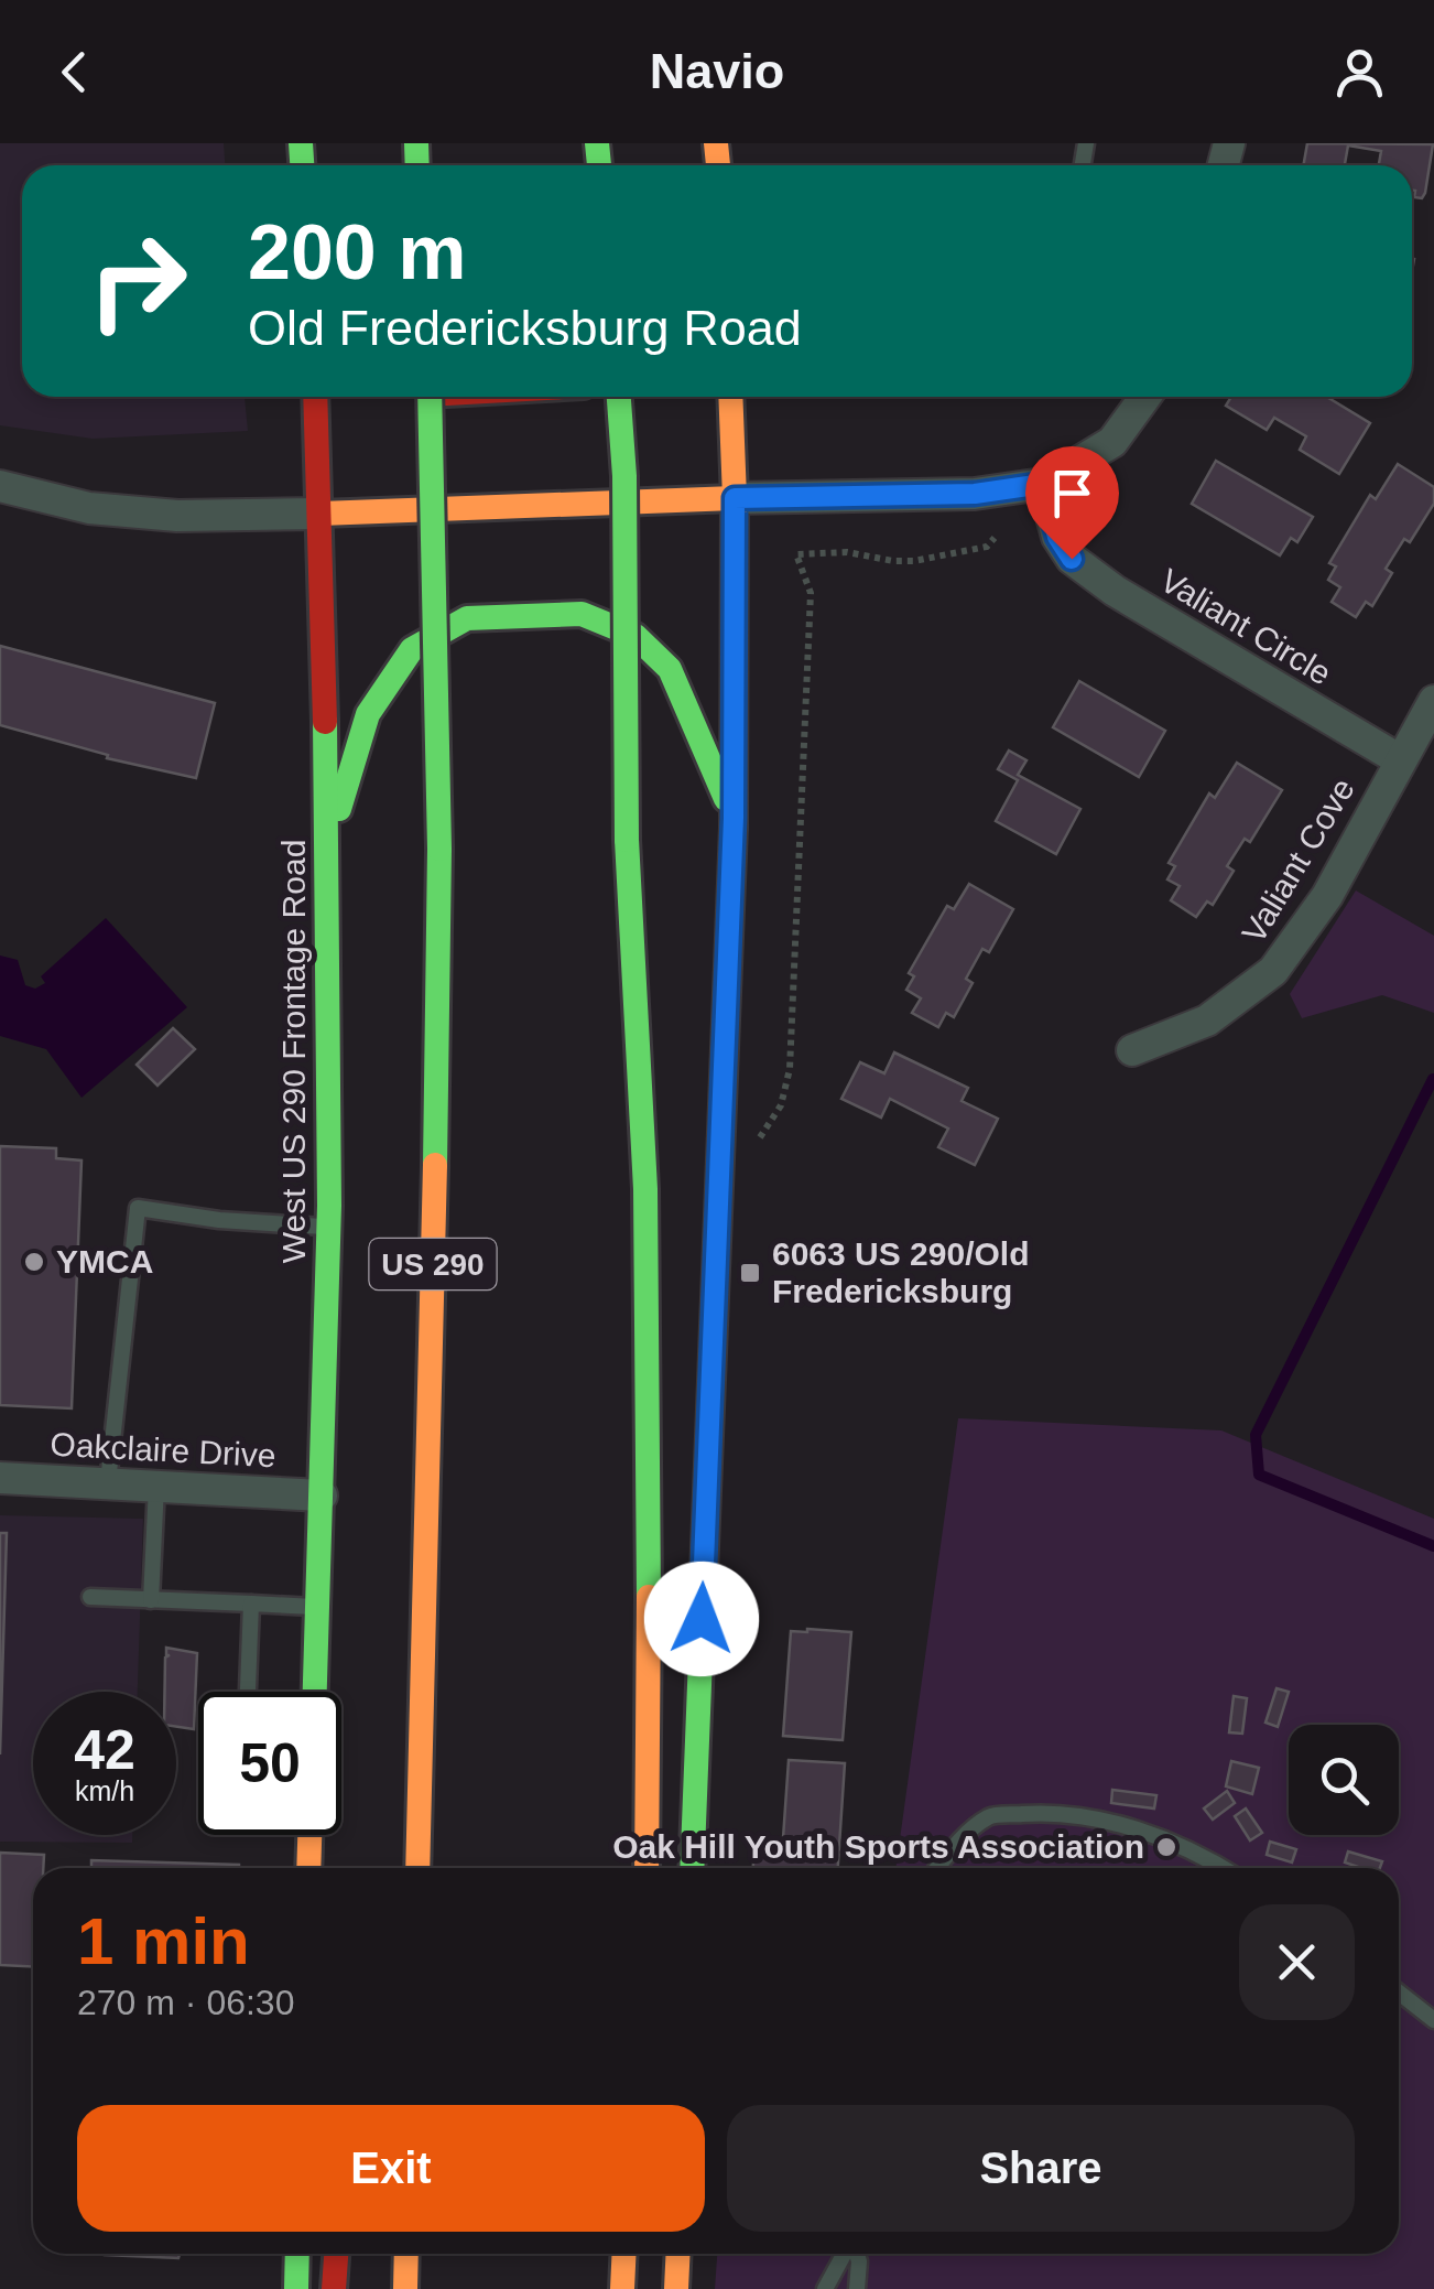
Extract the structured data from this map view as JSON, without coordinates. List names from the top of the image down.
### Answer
{
  "streets": {
    "main road": ["West US 290 Frontage Road", "US 290"],
    "street": ["Valiant Circle", "Valiant Cove", "Oakclaire Drive"]
  },
  "crossings": [
    ["Valiant Circle", "Valiant Cove"],
    ["West US 290 Frontage Road", "Oakclaire Drive"]
  ],
  "places": {
    "other": ["YMCA", "Oak Hill Youth Sports Association"],
    "transit": ["6063 US 290/Old Fredericksburg"]
  },
  "page": {
    "header": "Navio",
    "turn": ["200 m", "Old Fredericksburg Road"],
    "speed": "42 km/h",
    "limit": "50",
    "heading": ["1 min", "270 m · 06:30"],
    "buttons": ["Exit", "Share"]
  }
}
